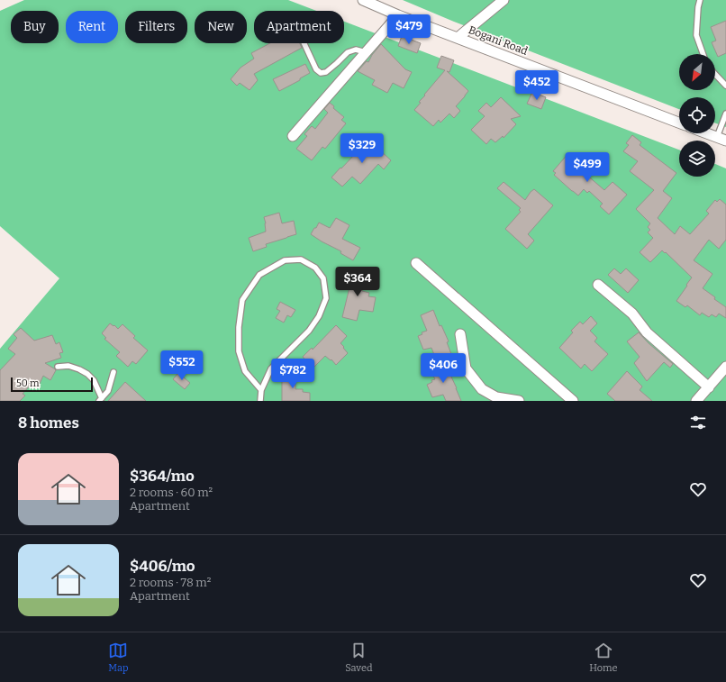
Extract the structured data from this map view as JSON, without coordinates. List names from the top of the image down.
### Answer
{
  "streets": {
    "street": ["Bogani Road"]
  },
  "scale_bar": "50 m",
  "north": "bottom left",
  "page": {
    "chip": [
      "Buy",
      "Rent",
      "Filters",
      "New",
      "Apartment"
    ],
    "price": [
      "$479",
      "$452",
      "$329",
      "$499",
      "$364",
      "$552",
      "$406",
      "$782"
    ],
    "scale": "50 m",
    "heading": "8 homes",
    "list": [
      {
        "name": "$364/mo",
        "note": "2 rooms · 60 m² · Apartment"
      },
      {
        "name": "$406/mo",
        "note": "2 rooms · 78 m² · Apartment"
      }
    ],
    "tabs": ["Map", "Saved", "Home"]
  }
}
